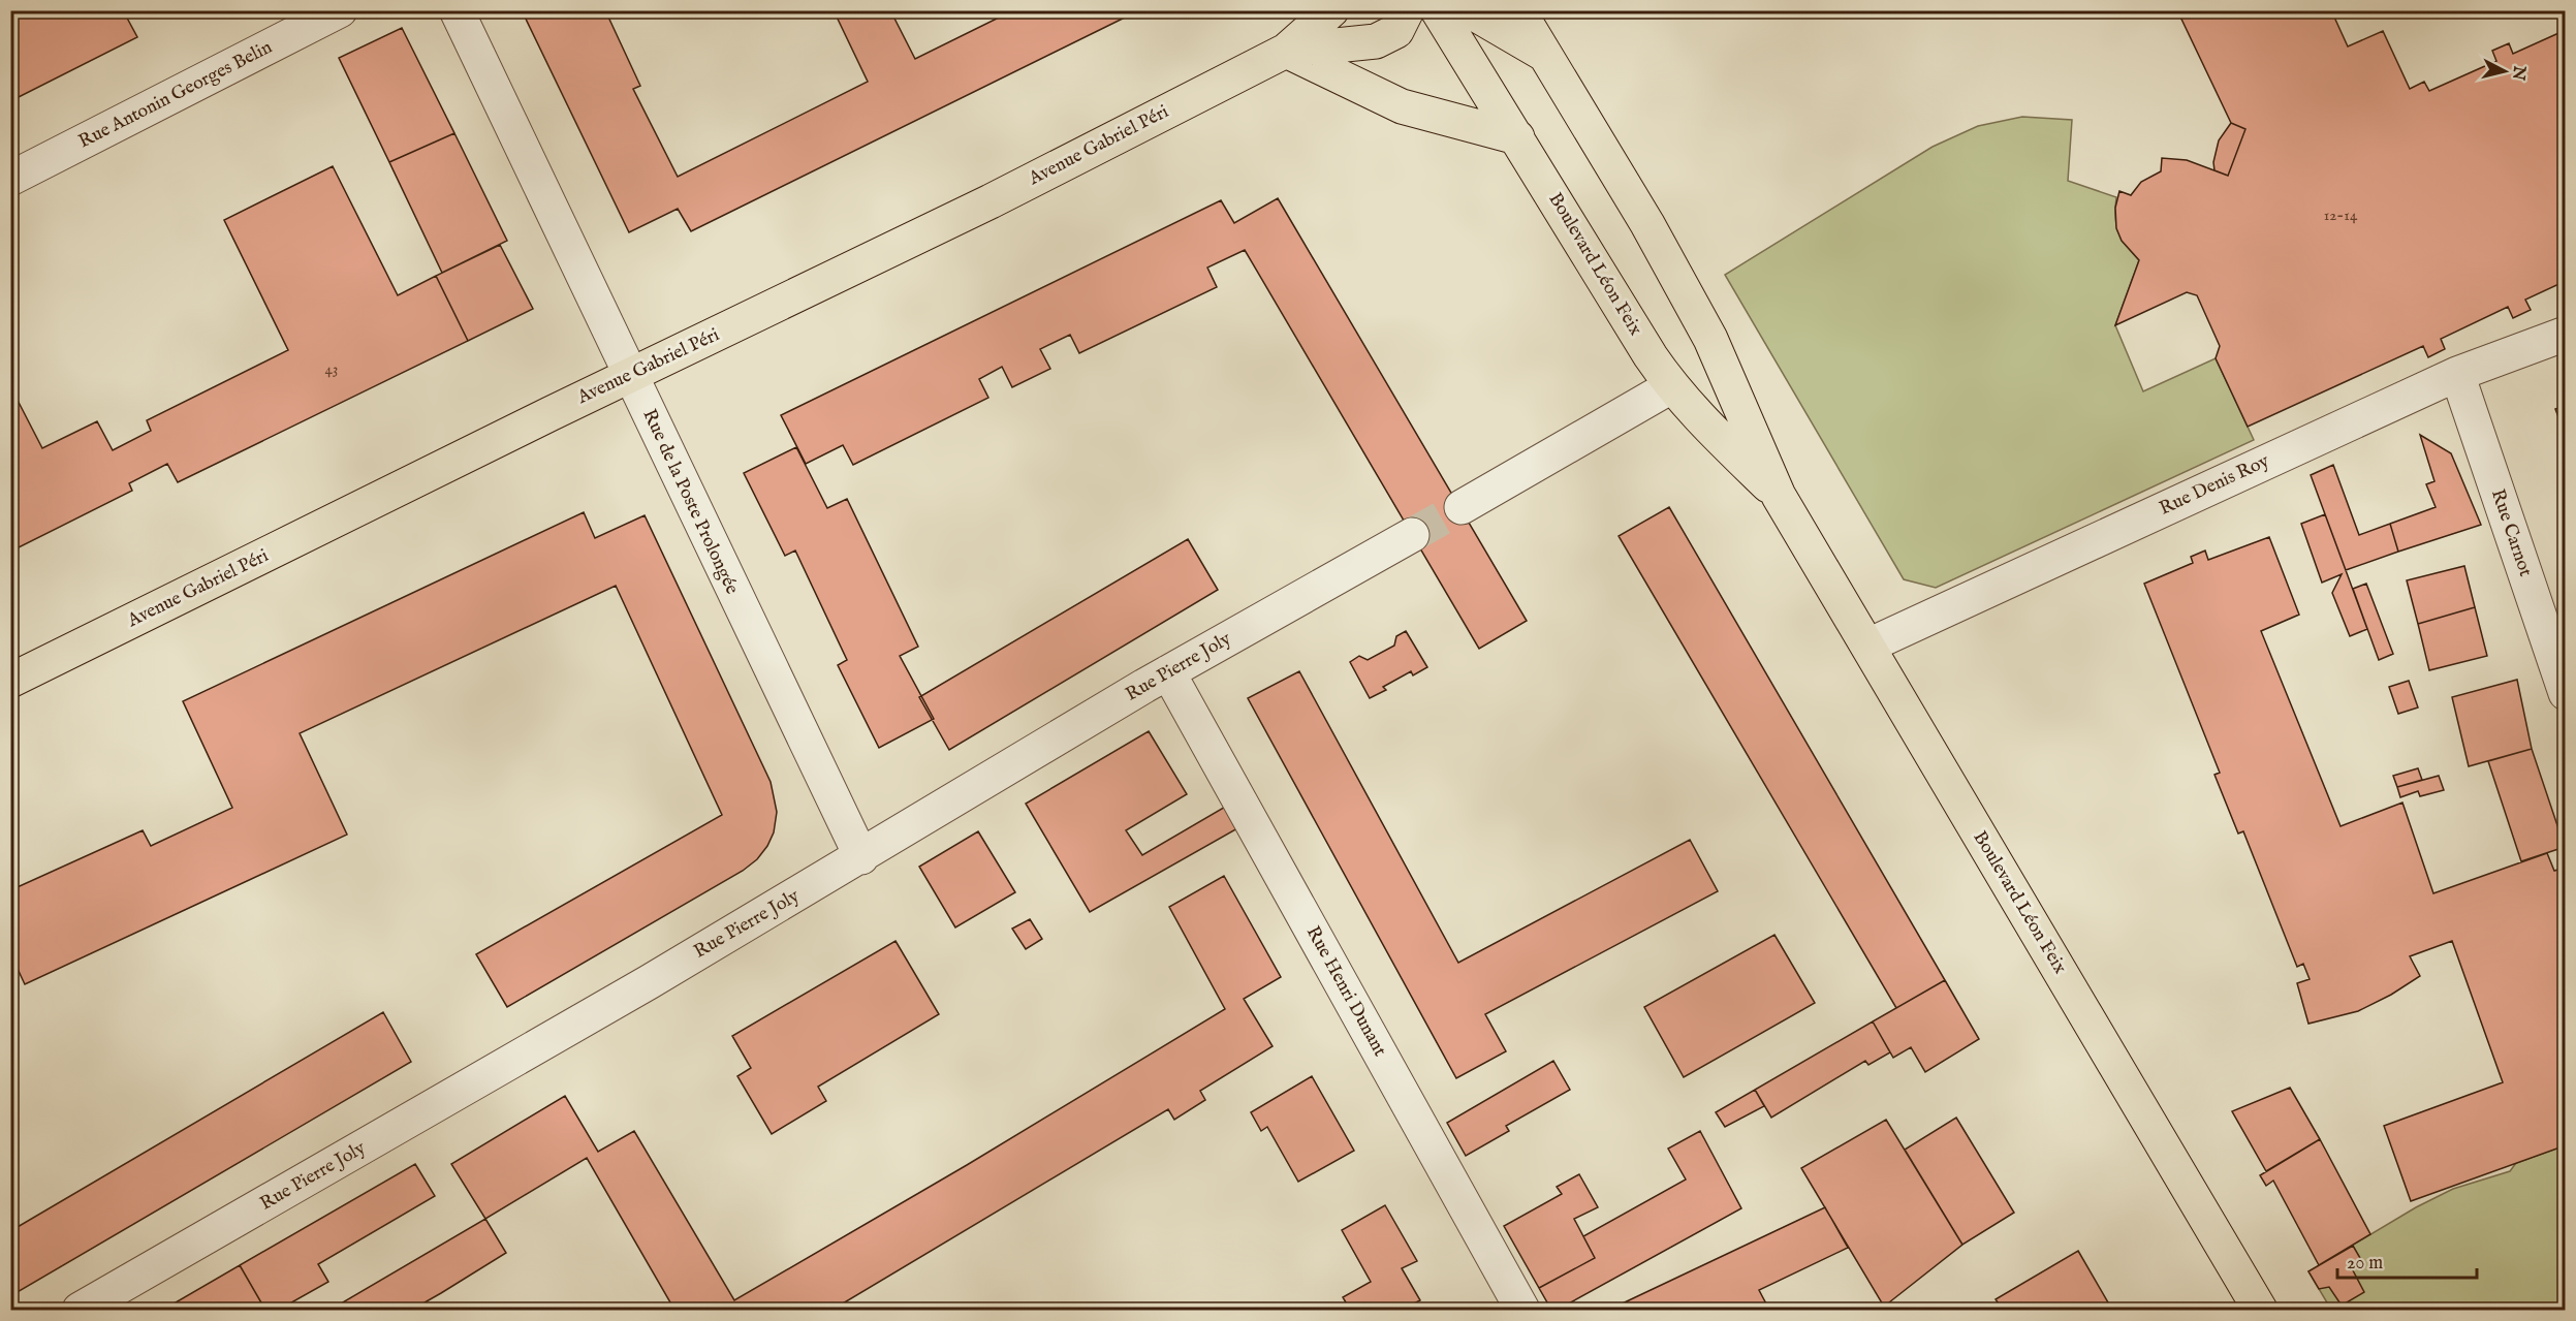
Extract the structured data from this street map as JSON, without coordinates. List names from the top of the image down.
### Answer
{
  "streets": {
    "main road": ["Avenue Gabriel Péri", "Boulevard Léon Feix"],
    "street": [
      "Rue Antonin Georges Belin",
      "Rue Denis Roy",
      "Rue de la Poste Prolongée",
      "Rue Carnot",
      "Rue Pierre Joly",
      "Rue Henri Dunant"
    ]
  },
  "crossings": [
    ["Avenue Gabriel Péri", "Rue de la Poste Prolongée"],
    ["Boulevard Léon Feix", "Rue Denis Roy"],
    ["Rue Denis Roy", "Rue Carnot"],
    ["Rue de la Poste Prolongée", "Rue Pierre Joly"],
    ["Rue Pierre Joly", "Rue Henri Dunant"]
  ],
  "house_numbers": ["12-14", "43"],
  "scale_bar": "20 m",
  "north": "right"
}
